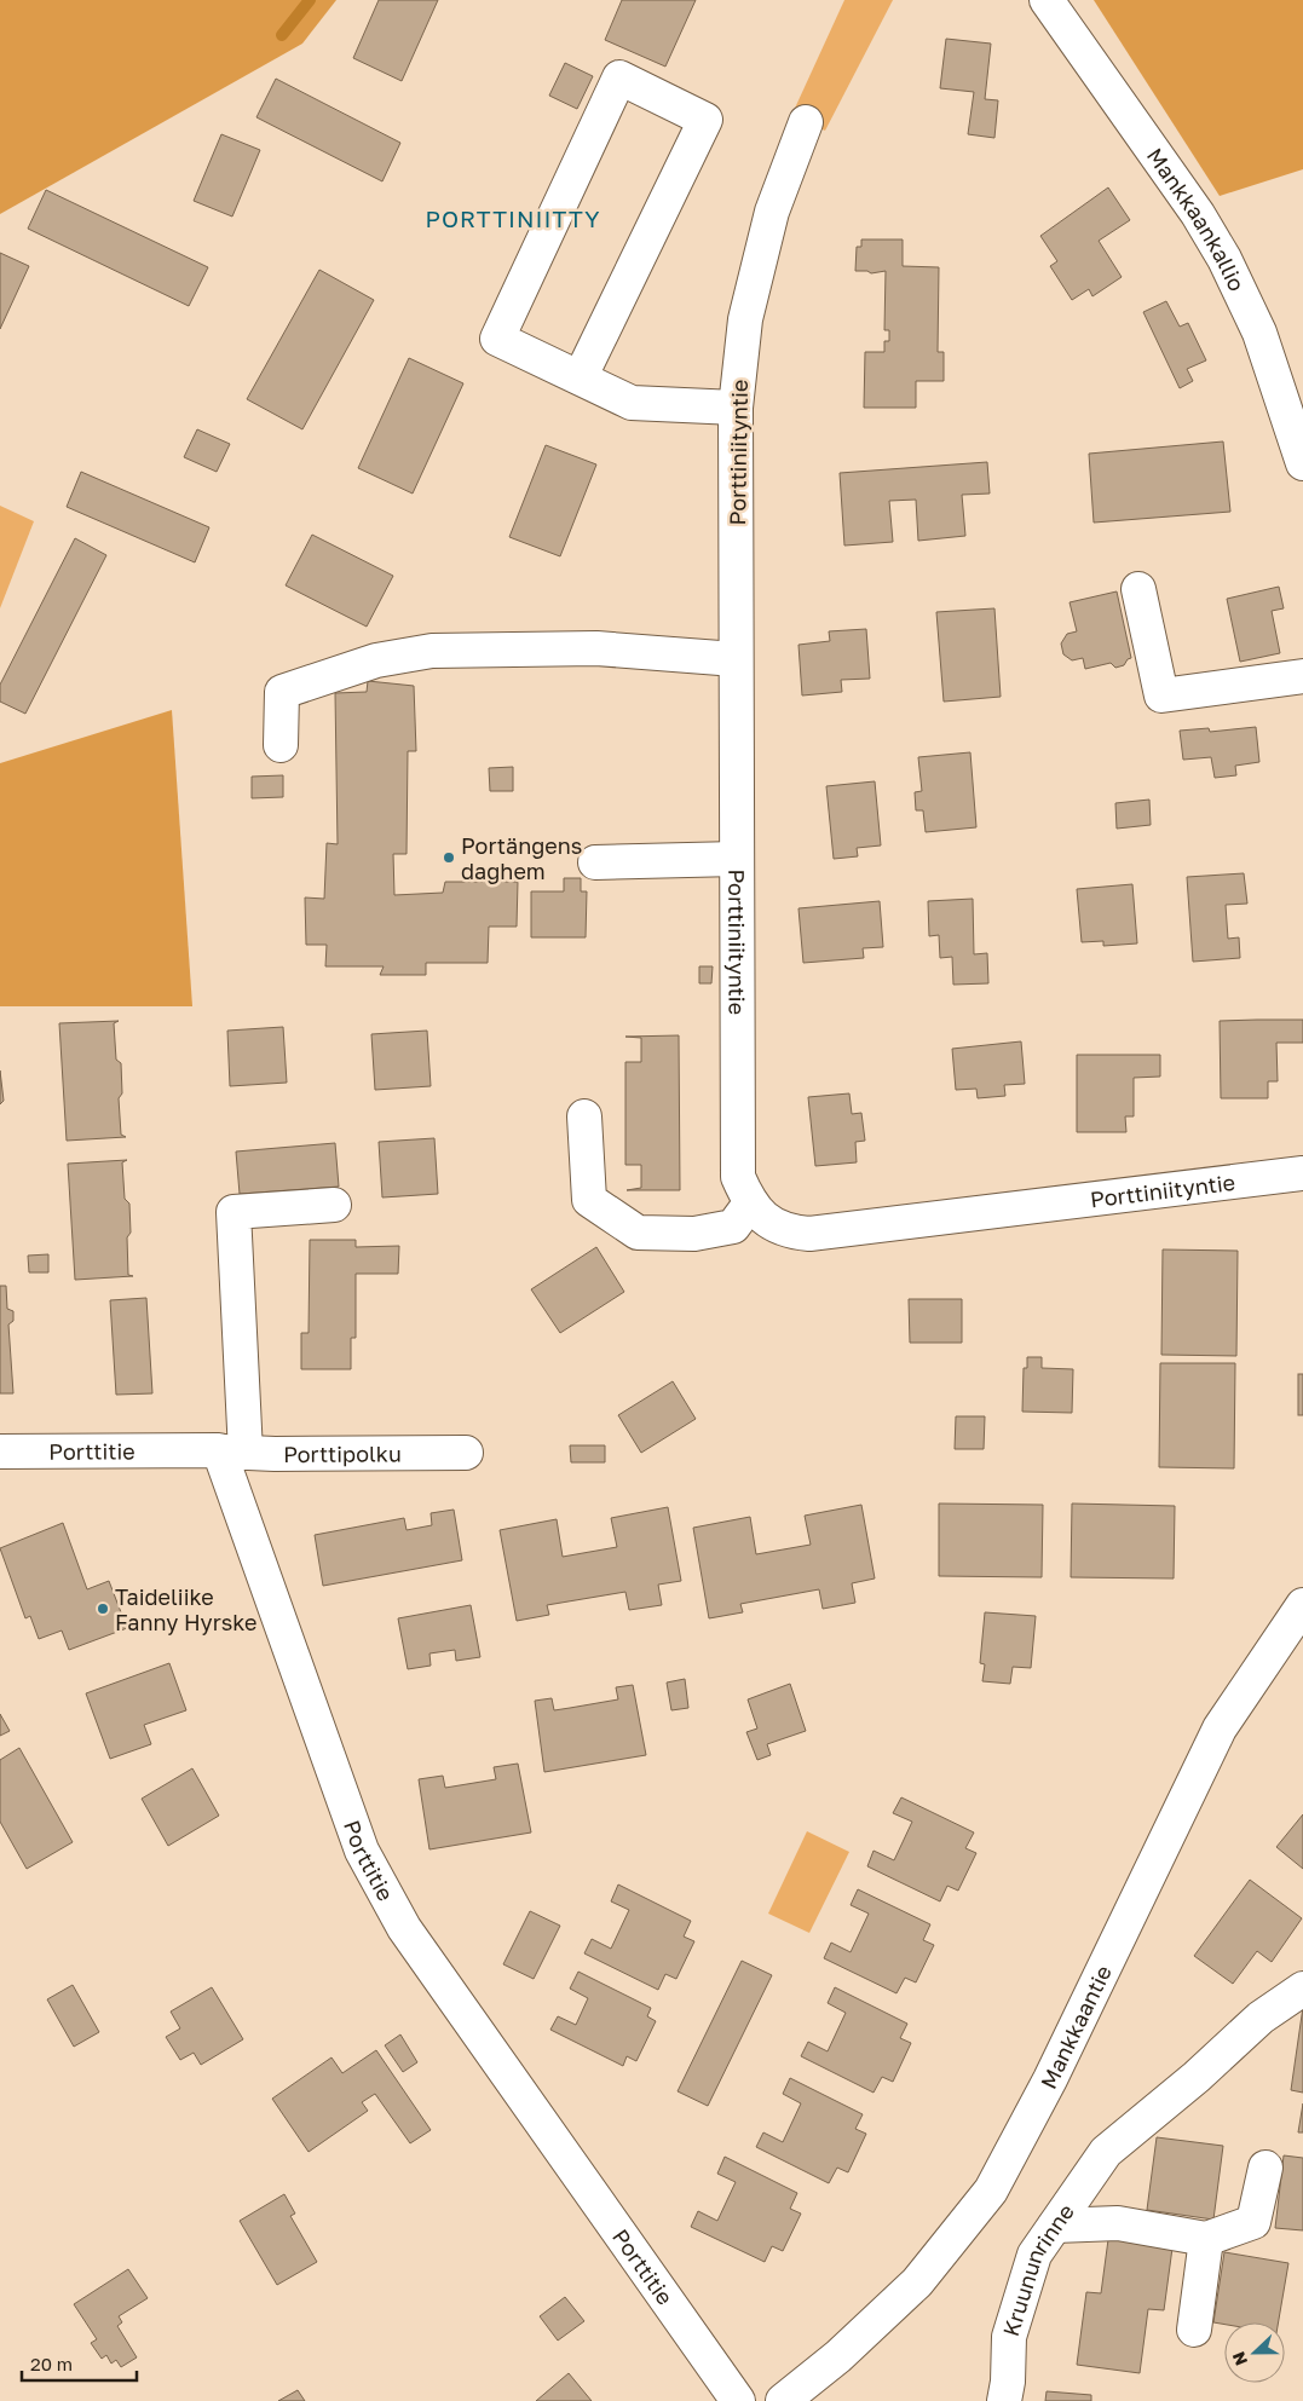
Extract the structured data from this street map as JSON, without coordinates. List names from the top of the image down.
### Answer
{
  "streets": {
    "street": [
      "Mankkaankallio",
      "Porttiniityntie",
      "Porttitie",
      "Porttipolku",
      "Mankkaantie",
      "Kruununrinne"
    ]
  },
  "crossings": [
    ["Porttitie", "Porttipolku"]
  ],
  "districts": ["PORTTINIITTY"],
  "places": ["Portängens daghem", "Taideliike Fanny Hyrske"],
  "scale_bar": "20 m",
  "north": "left"
}
